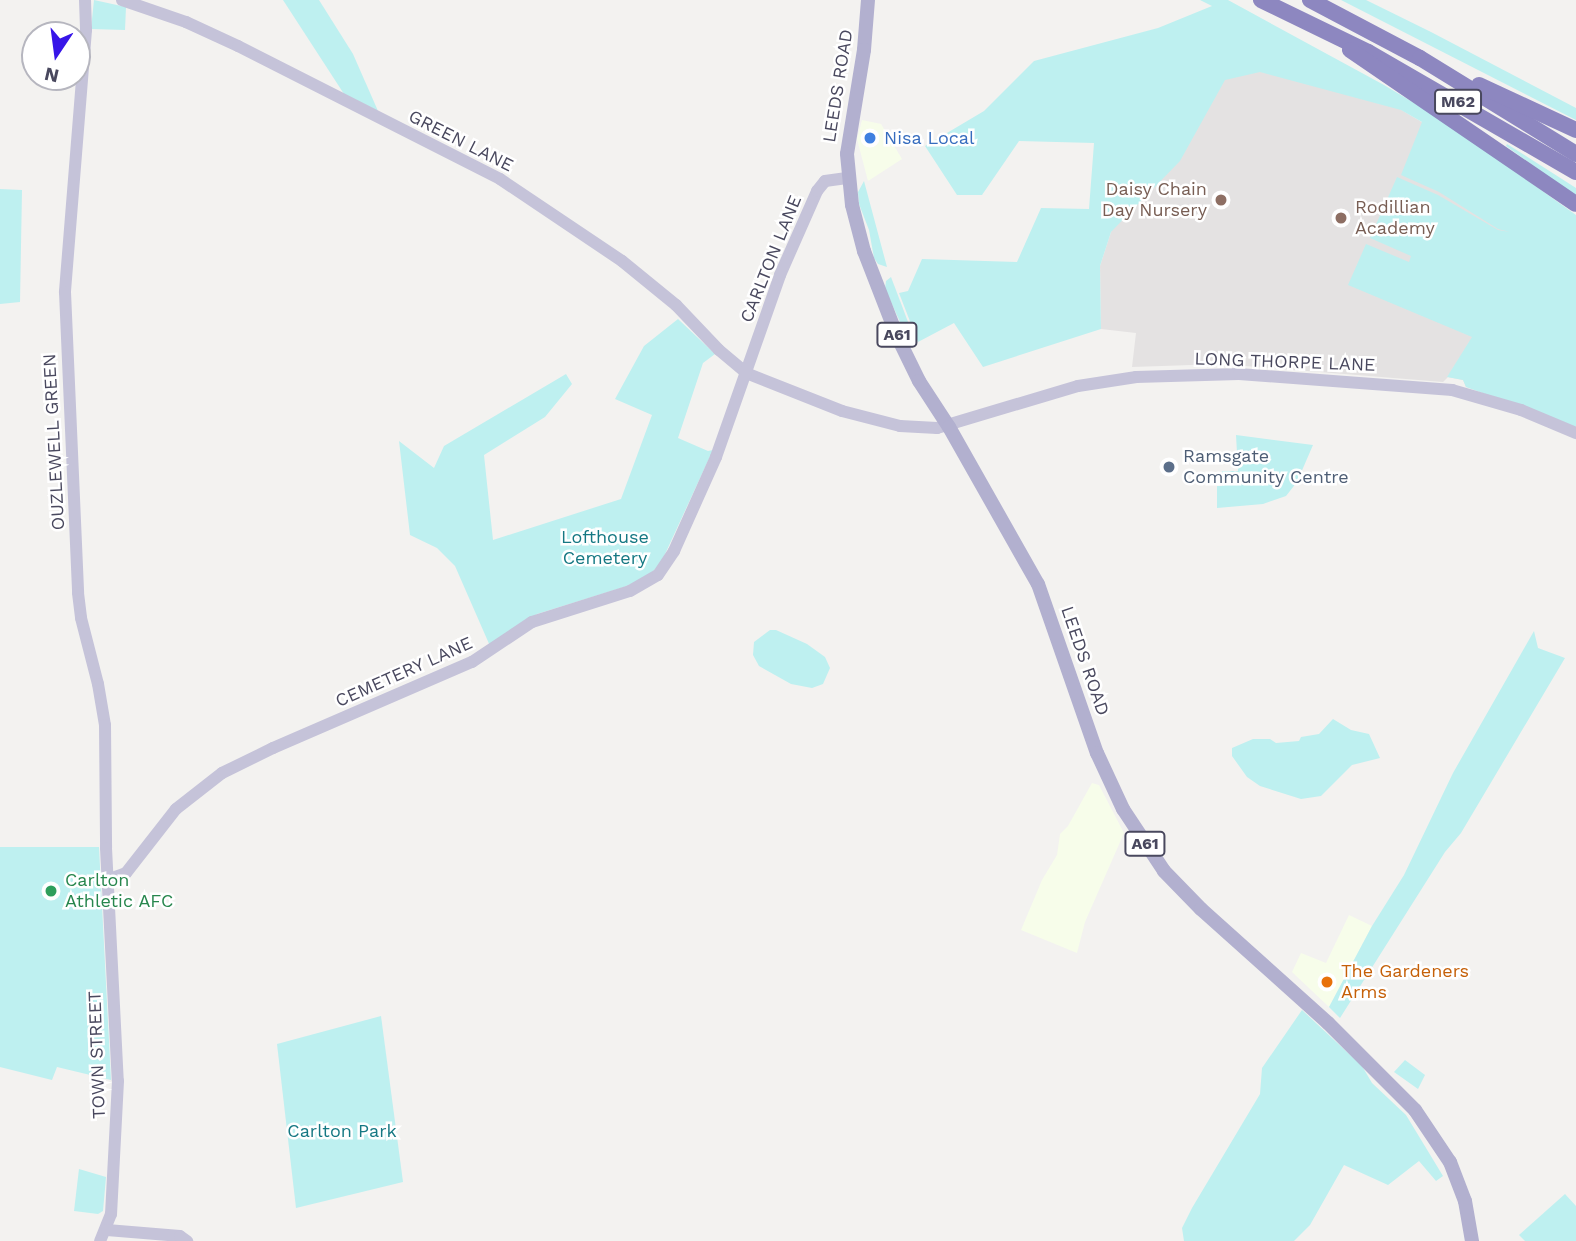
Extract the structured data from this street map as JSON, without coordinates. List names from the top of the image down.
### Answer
{
  "streets": {
    "highway": ["M62"],
    "main road": ["LEEDS ROAD", "A61"],
    "street": [
      "GREEN LANE",
      "CARLTON LANE",
      "LONG THORPE LANE",
      "OUZLEWELL GREEN",
      "CEMETERY LANE",
      "TOWN STREET"
    ]
  },
  "crossings": [
    ["LEEDS ROAD", "GREEN LANE"],
    ["LEEDS ROAD", "CARLTON LANE"],
    ["LEEDS ROAD", "LONG THORPE LANE"],
    ["GREEN LANE", "CARLTON LANE"],
    ["GREEN LANE", "LONG THORPE LANE"],
    ["GREEN LANE", "CEMETERY LANE"],
    ["CARLTON LANE", "CEMETERY LANE"],
    ["OUZLEWELL GREEN", "CEMETERY LANE"],
    ["OUZLEWELL GREEN", "TOWN STREET"],
    ["CEMETERY LANE", "TOWN STREET"]
  ],
  "parks": ["Lofthouse Cemetery", "Carlton Park"],
  "places": [
    "Nisa Local",
    "Daisy Chain Day Nursery",
    "Rodillian Academy",
    "Ramsgate Community Centre",
    "Carlton Athletic AFC",
    "The Gardeners Arms"
  ],
  "north": "bottom"
}
